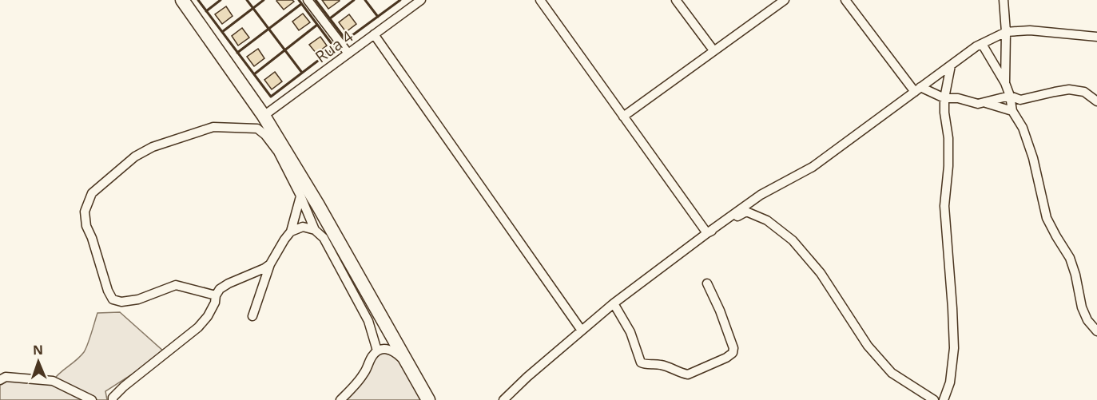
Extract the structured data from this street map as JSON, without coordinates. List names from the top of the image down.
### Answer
{
  "streets": {
    "street": ["Rua 4"]
  },
  "north": "top"
}
